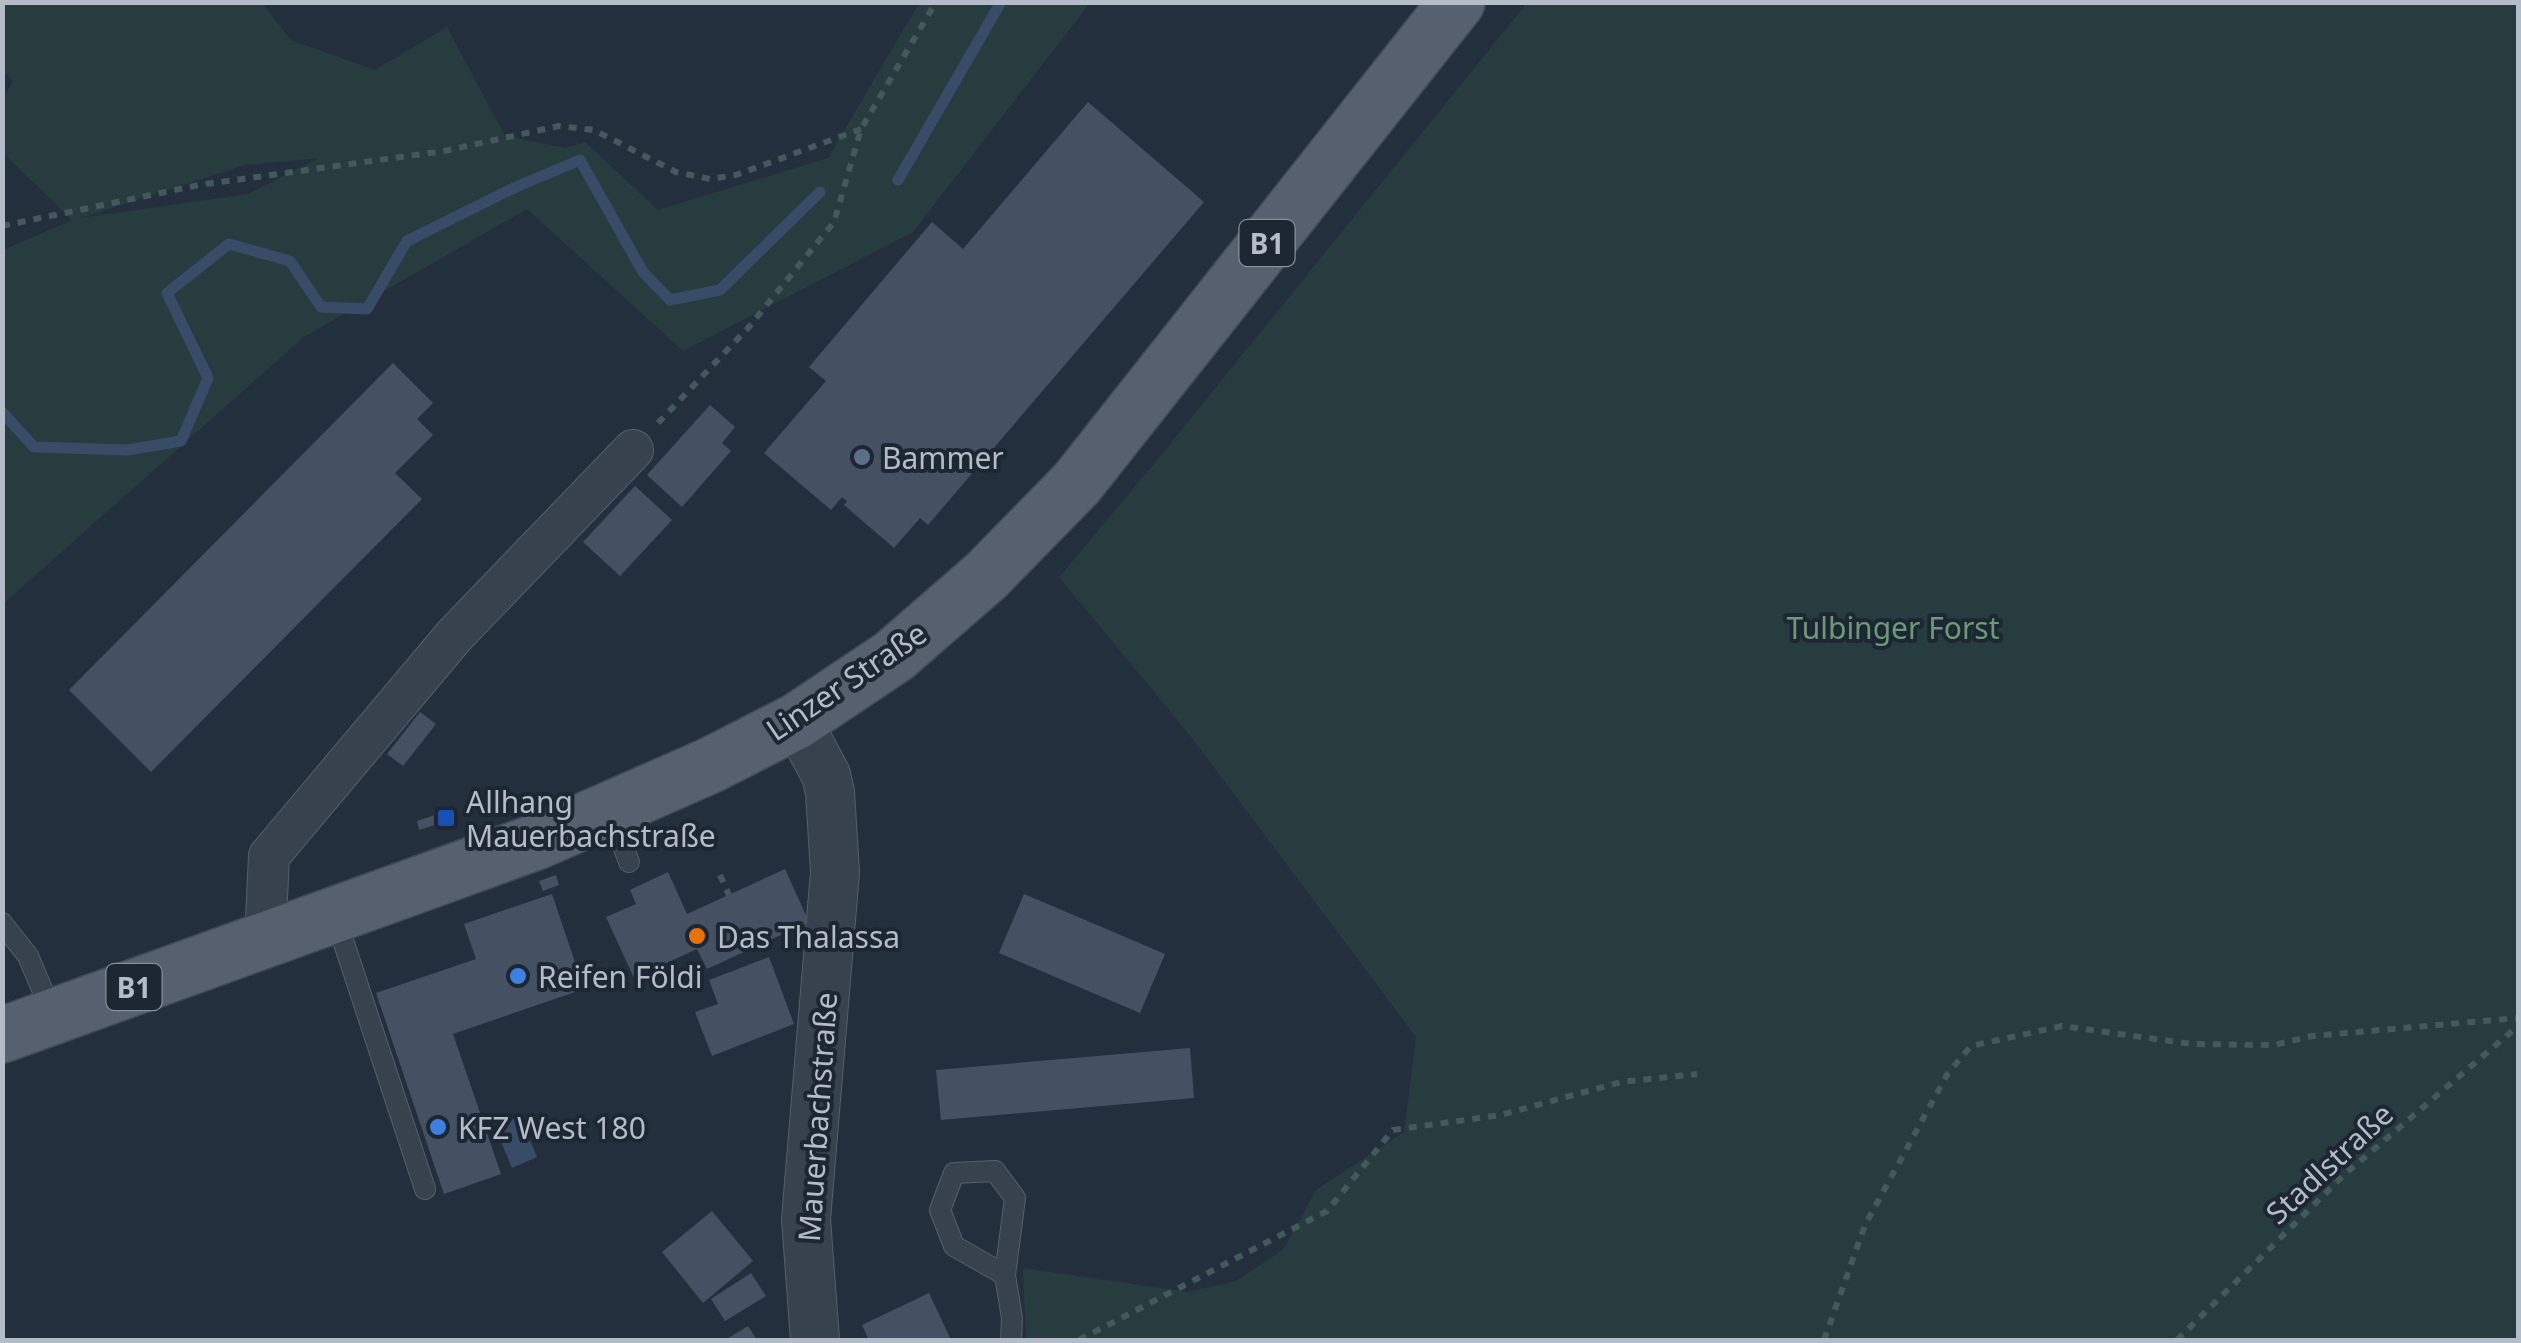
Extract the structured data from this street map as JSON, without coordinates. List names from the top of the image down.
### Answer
{
  "streets": {
    "main road": ["B1", "Linzer Straße"],
    "street": ["Mauerbachstraße"],
    "path": ["Stadlstraße"]
  },
  "crossings": [
    ["Linzer Straße", "Mauerbachstraße"]
  ],
  "parks": ["Tulbinger Forst"],
  "places": {
    "other": [
      "Bammer",
      "Das Thalassa",
      "Reifen Földi",
      "KFZ West 180"
    ],
    "transit": ["Allhang Mauerbachstraße"]
  }
}
